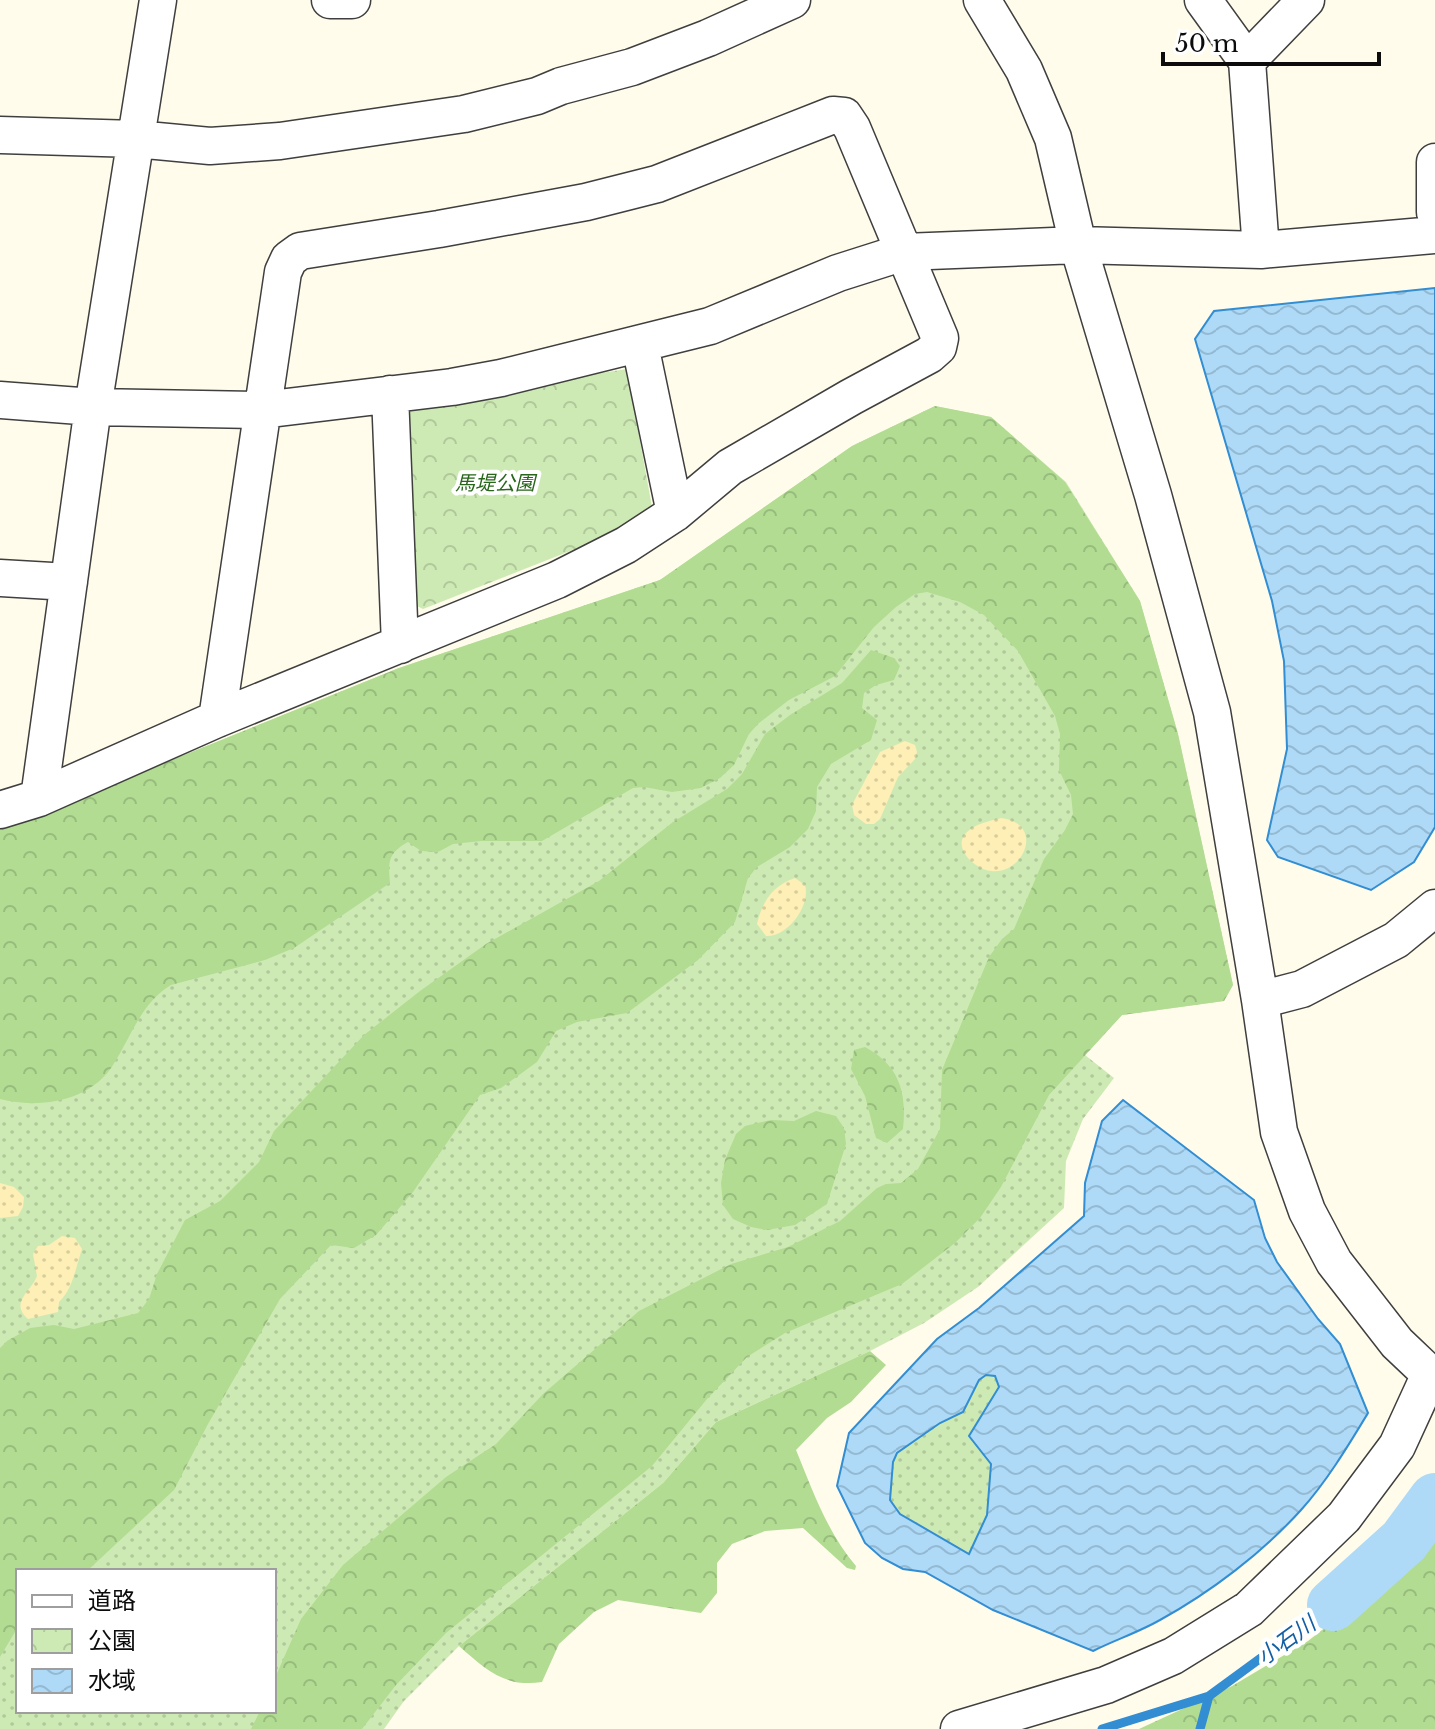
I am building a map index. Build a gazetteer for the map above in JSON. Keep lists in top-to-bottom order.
{
  "water": ["小石川"],
  "parks": ["馬堤公園"],
  "legend": ["道路", "公園", "水域"],
  "scale_bar": "50 m"
}
